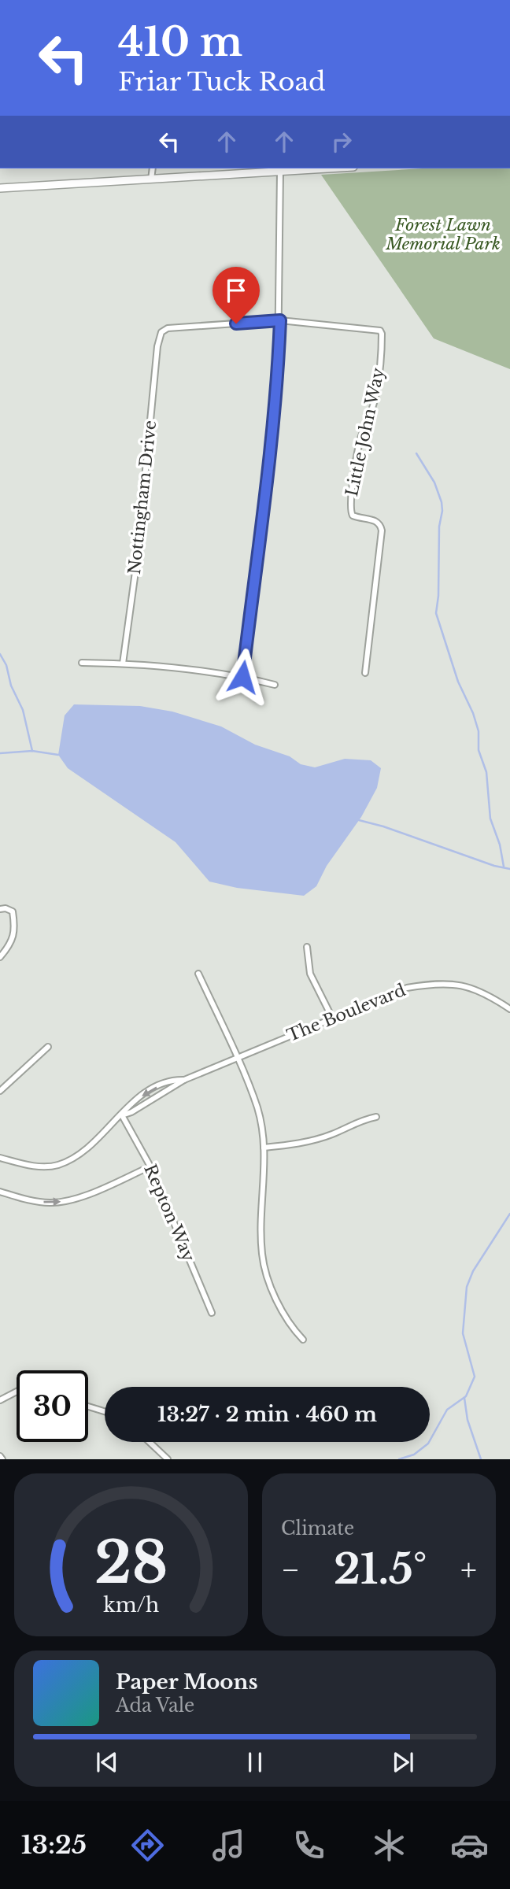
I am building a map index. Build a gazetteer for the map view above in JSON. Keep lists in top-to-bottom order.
{
  "streets": {
    "street": [
      "Little John Way",
      "Nottingham Drive",
      "The Boulevard",
      "Repton Way"
    ]
  },
  "crossings": [
    ["Little John Way", "Nottingham Drive"],
    ["The Boulevard", "Repton Way"]
  ],
  "parks": ["Forest Lawn Memorial Park"],
  "page": {
    "turn": ["410 m", "Friar Tuck Road"],
    "limit": "30",
    "trip": "13:27 · 2 min · 460 m",
    "tile": "Climate",
    "heat": ["−", "21.5°", "+"],
    "song": ["Paper Moons", "Ada Vale"],
    "tabs": "13:25",
    "gauge": ["28", "km/h"]
  }
}
